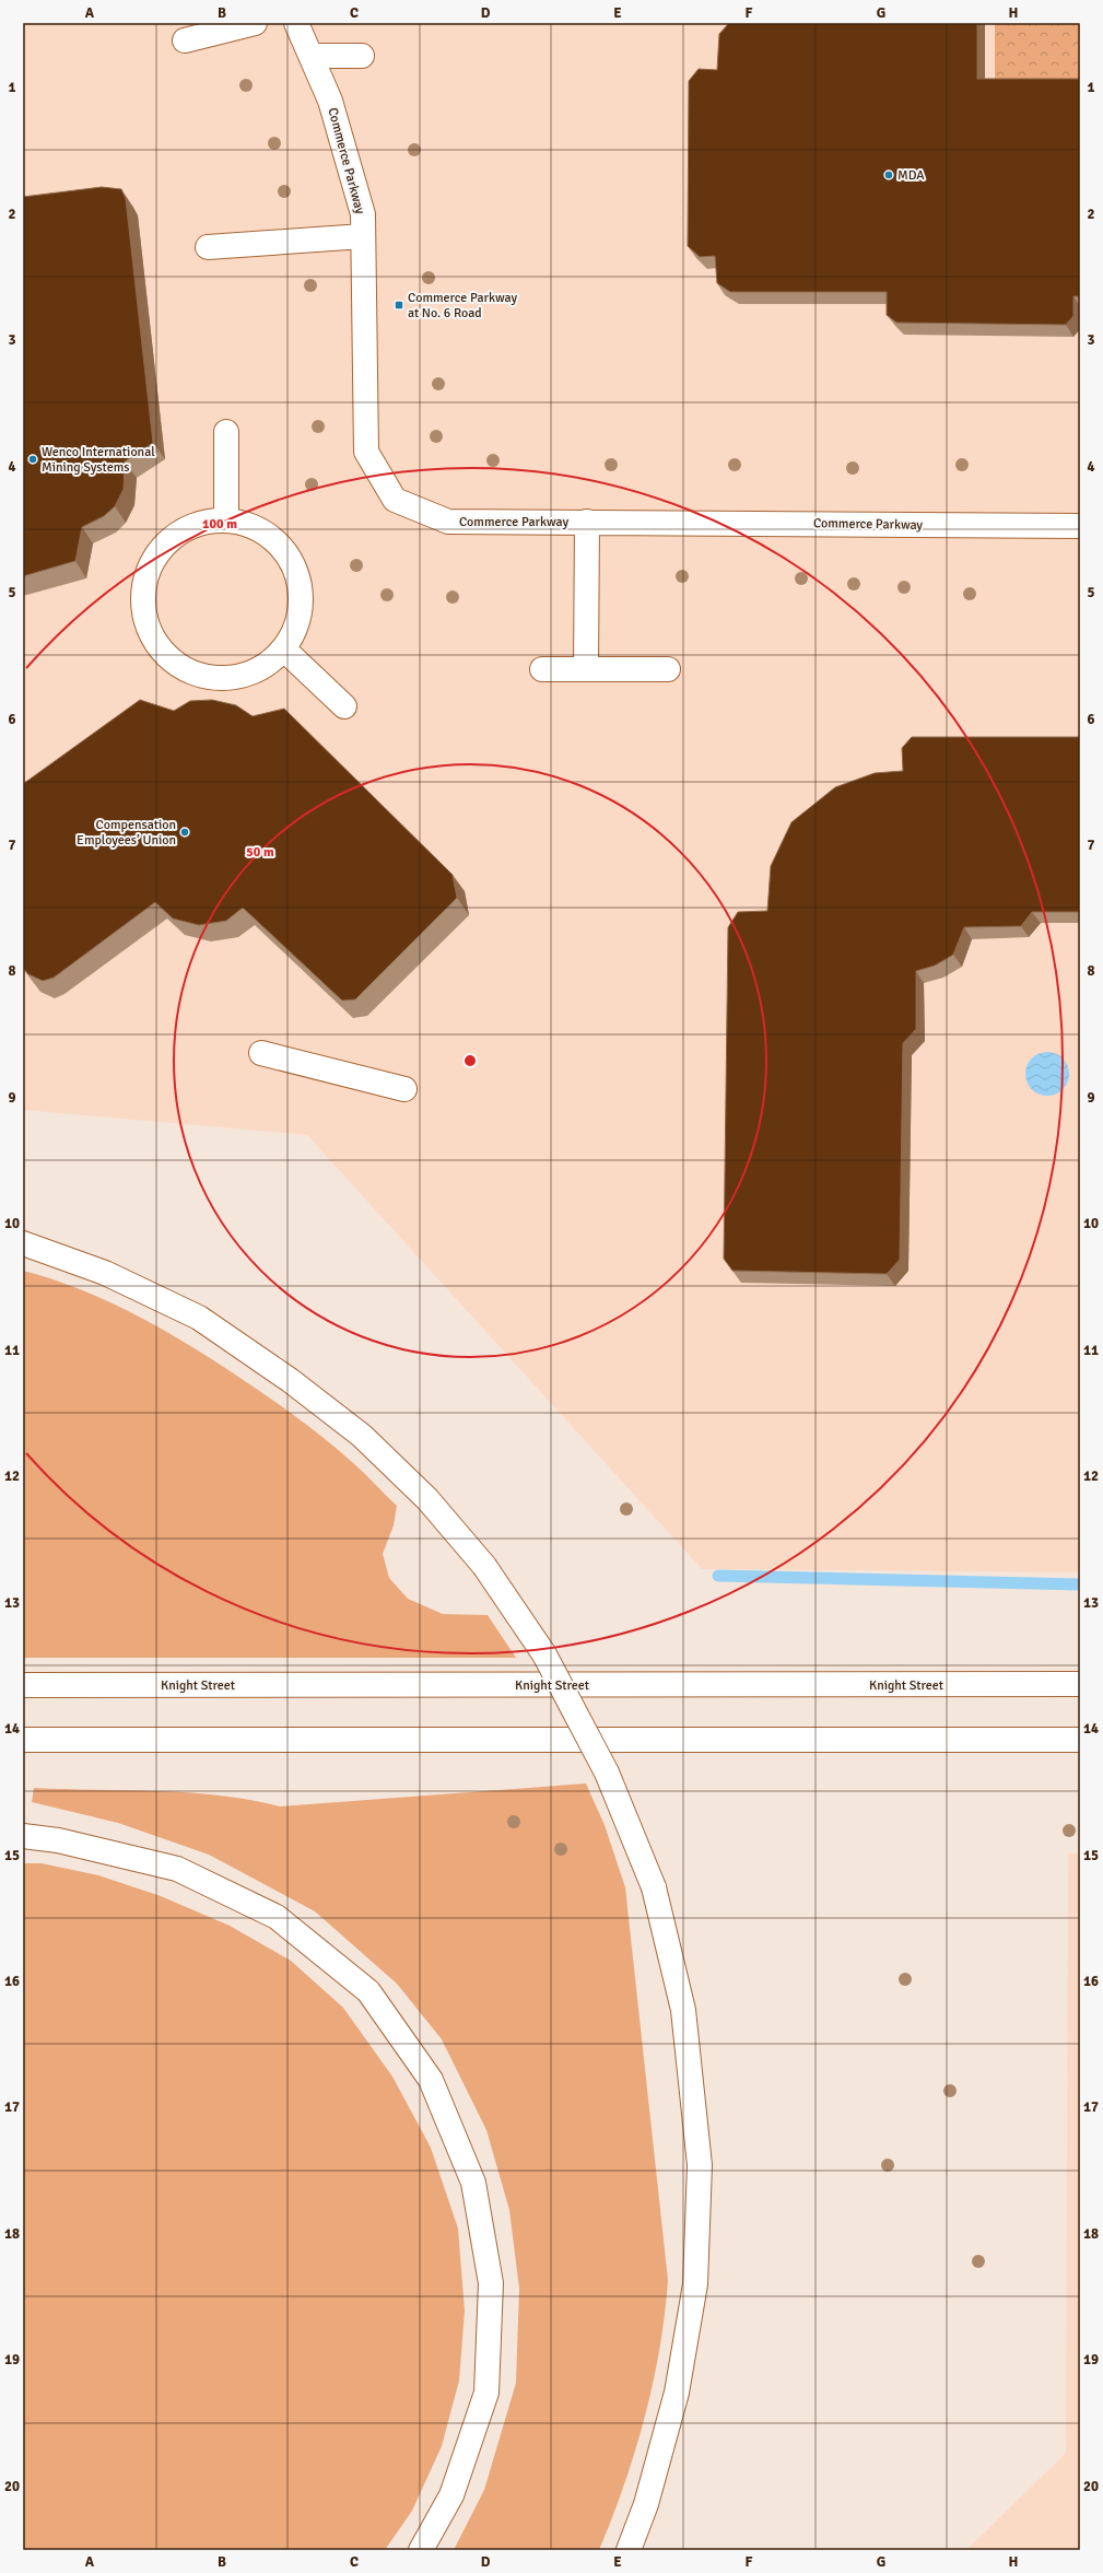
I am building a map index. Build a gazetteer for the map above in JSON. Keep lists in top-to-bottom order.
{
  "streets": {
    "main road": ["Commerce Parkway", "Knight Street"]
  },
  "places": {
    "other": ["MDA", "Wenco International Mining Systems", "Compensation Employees’ Union"],
    "transit": ["Commerce Parkway at No. 6 Road"]
  },
  "grid": {
    "columns": [
      "A",
      "B",
      "C",
      "D",
      "E",
      "F",
      "G",
      "H"
    ],
    "rows": [
      "1",
      "2",
      "3",
      "4",
      "5",
      "6",
      "7",
      "8",
      "9",
      "10",
      "11",
      "12",
      "13",
      "14",
      "15",
      "16",
      "17",
      "18",
      "19",
      "20"
    ]
  },
  "rings": ["100 m", "50 m"]
}
